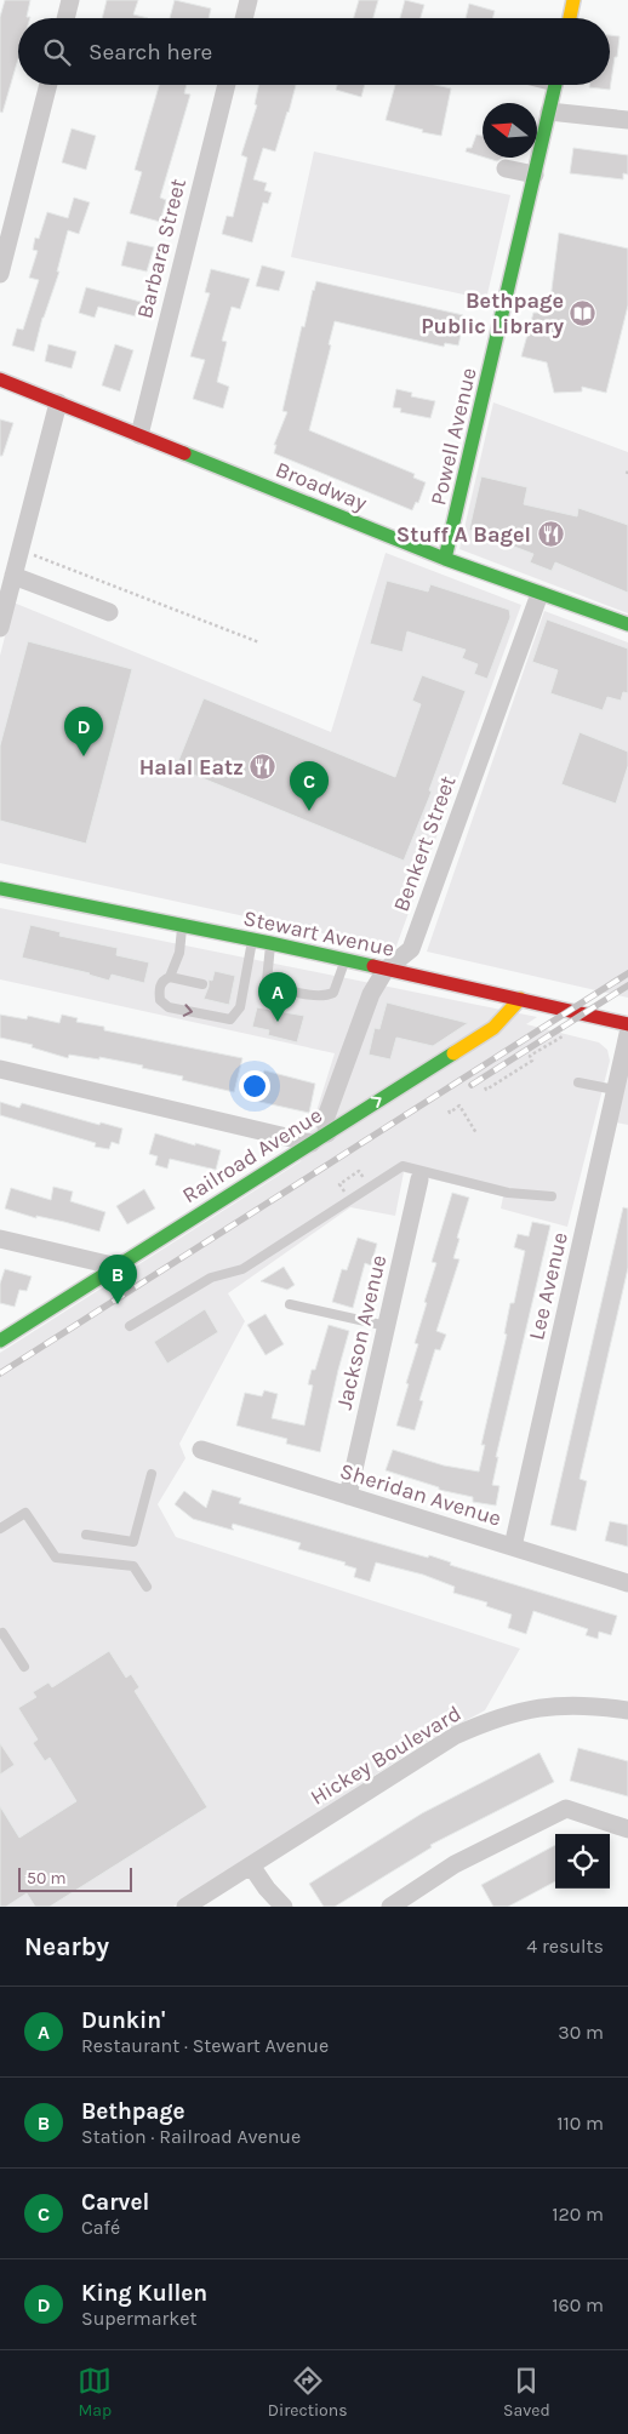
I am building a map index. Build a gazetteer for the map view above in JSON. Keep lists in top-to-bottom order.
{
  "streets": {
    "main road": [
      "Powell Avenue",
      "Broadway",
      "Stewart Avenue",
      "Railroad Avenue"
    ],
    "street": [
      "Barbara Street",
      "Benkert Street",
      "Lee Avenue",
      "Jackson Avenue",
      "Sheridan Avenue",
      "Hickey Boulevard"
    ]
  },
  "crossings": [
    ["Barbara Street", "Broadway"],
    ["Powell Avenue", "Broadway"],
    ["Broadway", "Benkert Street"],
    ["Benkert Street", "Stewart Avenue"],
    ["Benkert Street", "Railroad Avenue"],
    ["Stewart Avenue", "Railroad Avenue"],
    ["Lee Avenue", "Sheridan Avenue"],
    ["Jackson Avenue", "Sheridan Avenue"]
  ],
  "one_way": ["Railroad Avenue"],
  "places": {
    "library": ["Bethpage Public Library"],
    "restaurant": ["Stuff A Bagel", "Halal Eatz"]
  },
  "scale_bar": "50 m",
  "north": "left",
  "page": {
    "search": "Search here",
    "pins": [
      "D",
      "C",
      "A",
      "B"
    ],
    "scale": "50 m",
    "heading": ["Nearby", "4 results"],
    "list": [
      {
        "mark": "A",
        "name": "Dunkin'",
        "note": "Restaurant · Stewart Avenue",
        "value": "30 m"
      },
      {
        "mark": "B",
        "name": "Bethpage",
        "note": "Station · Railroad Avenue",
        "value": "110 m"
      },
      {
        "mark": "C",
        "name": "Carvel",
        "note": "Café",
        "value": "120 m"
      },
      {
        "mark": "D",
        "name": "King Kullen",
        "note": "Supermarket",
        "value": "160 m"
      }
    ],
    "nav": ["Map", "Directions", "Saved"]
  }
}
